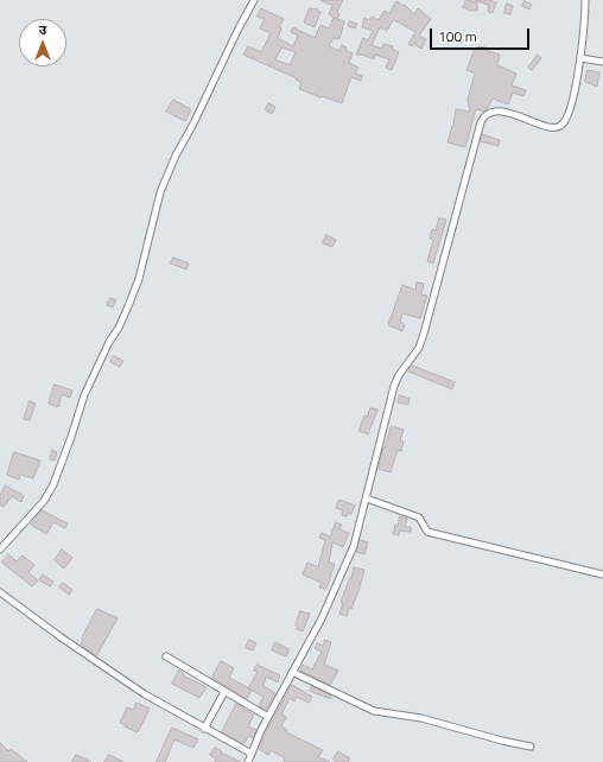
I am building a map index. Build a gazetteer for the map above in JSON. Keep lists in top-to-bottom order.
{
  "scale_bar": "100 m",
  "north": "top"
}
